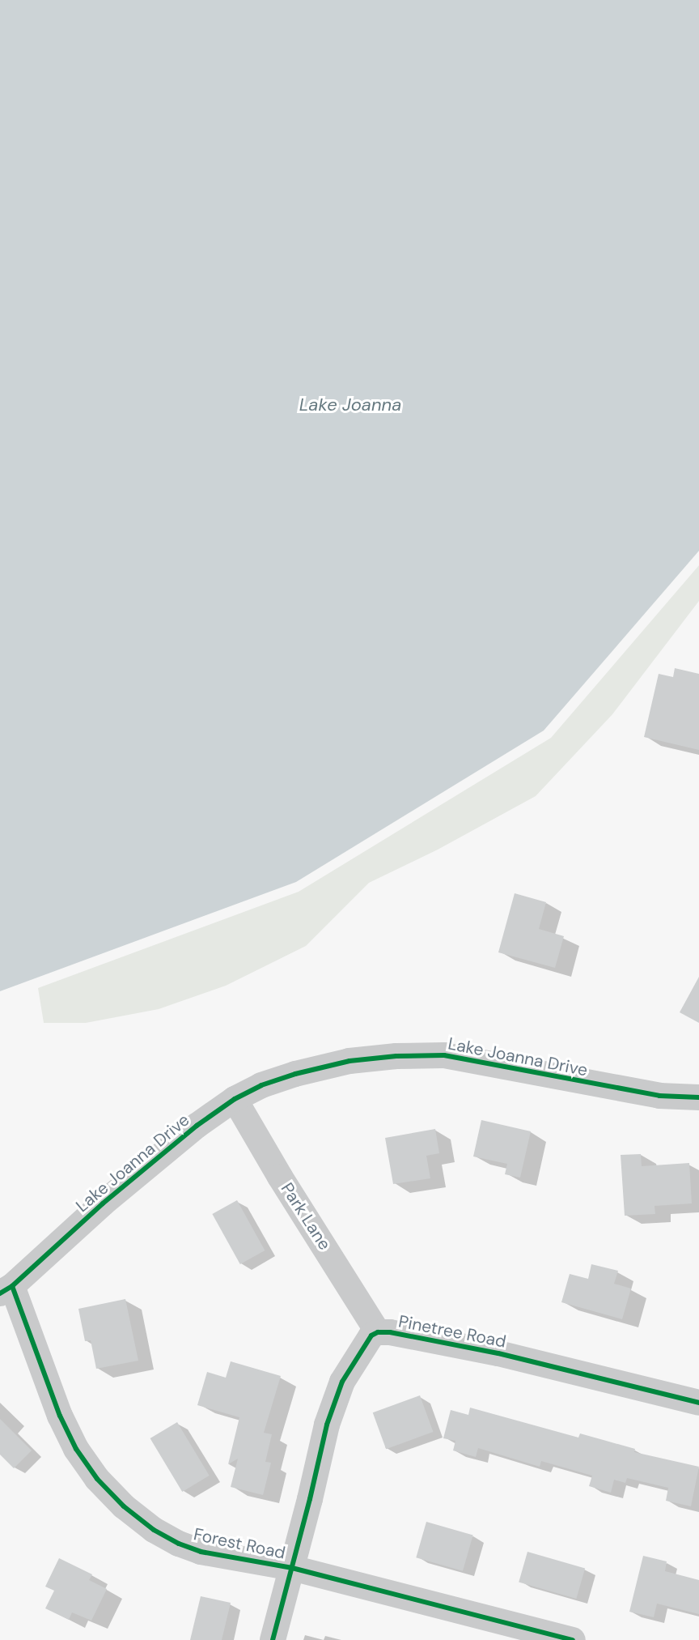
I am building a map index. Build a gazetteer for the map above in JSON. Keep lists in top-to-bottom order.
{
  "streets": {
    "street": [
      "Lake Joanna Drive",
      "Park Lane",
      "Pinetree Road",
      "Forest Road"
    ]
  },
  "crossings": [
    ["Lake Joanna Drive", "Park Lane"],
    ["Lake Joanna Drive", "Forest Road"],
    ["Park Lane", "Pinetree Road"],
    ["Pinetree Road", "Forest Road"]
  ],
  "water": ["Lake Joanna"]
}
